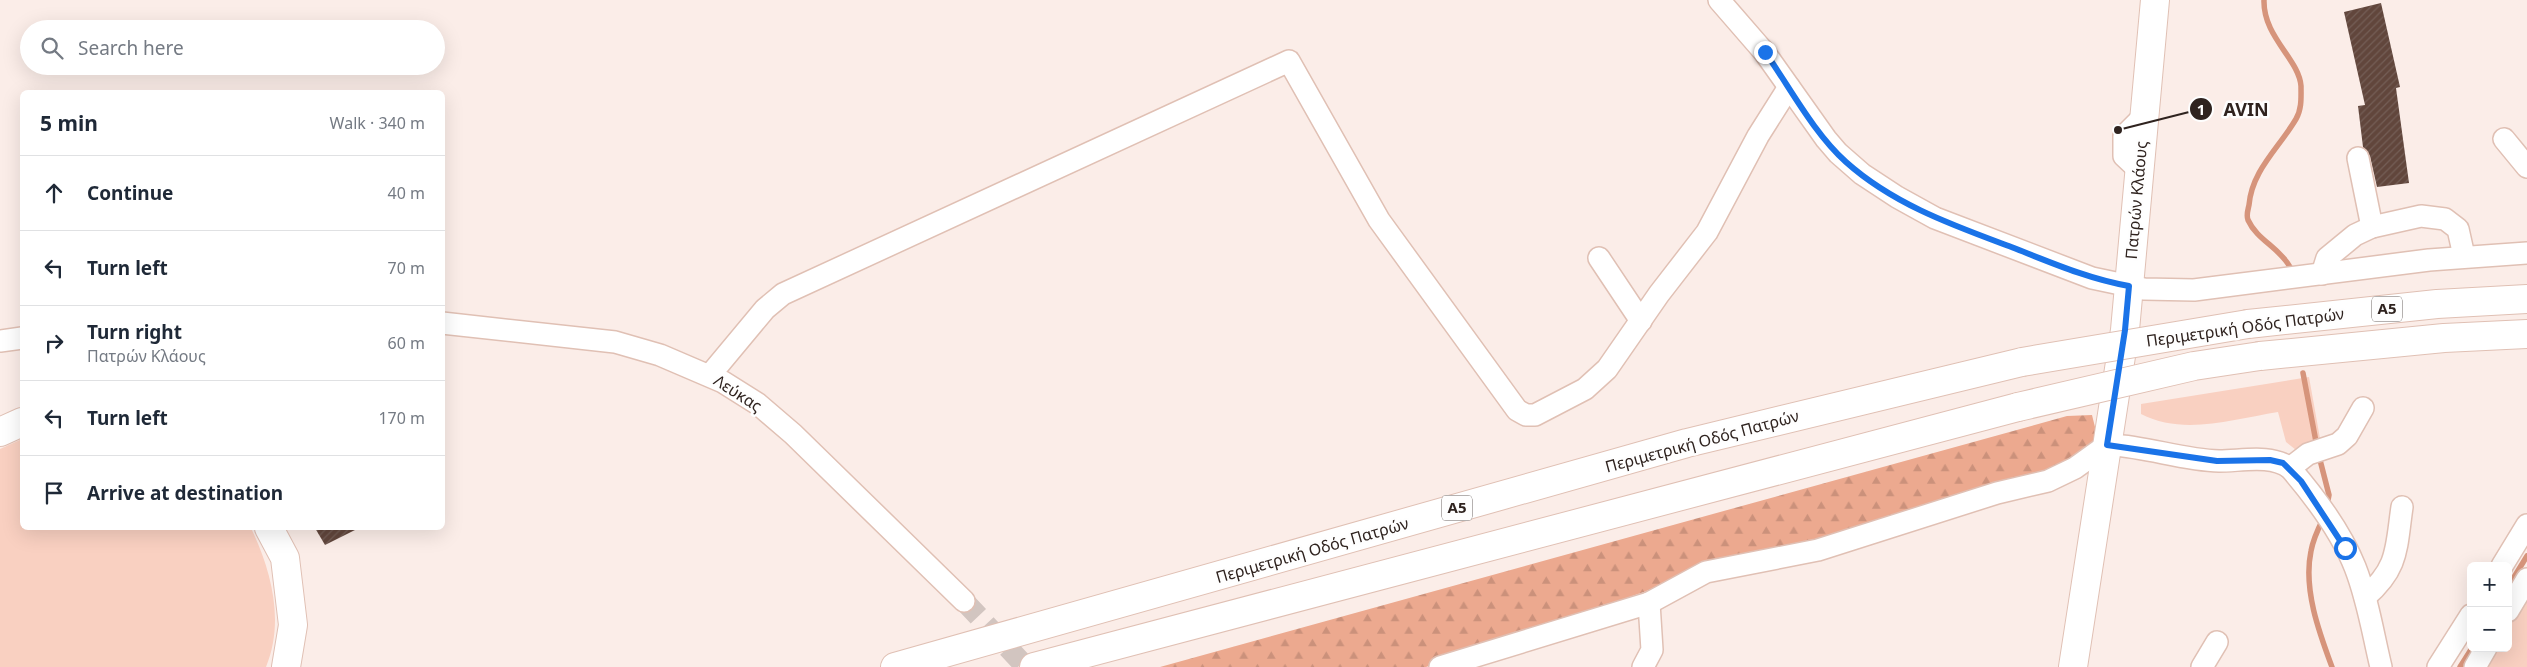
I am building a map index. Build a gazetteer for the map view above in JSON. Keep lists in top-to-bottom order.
{
  "streets": {
    "main road": ["Πατρών Κλάους", "Α5", "Περιμετρική Οδός Πατρών"],
    "street": ["Λεύκας"]
  },
  "places": ["AVIN"],
  "page": {
    "search": "Search here",
    "heading": ["5 min", "Walk · 340 m"],
    "list": [
      ["Continue", "40 m"],
      ["Turn left", "70 m"],
      ["Turn right", "Πατρών Κλάους", "60 m"],
      ["Turn left", "170 m"],
      "Arrive at destination"
    ],
    "map_buttons": ["+", "−"]
  }
}
